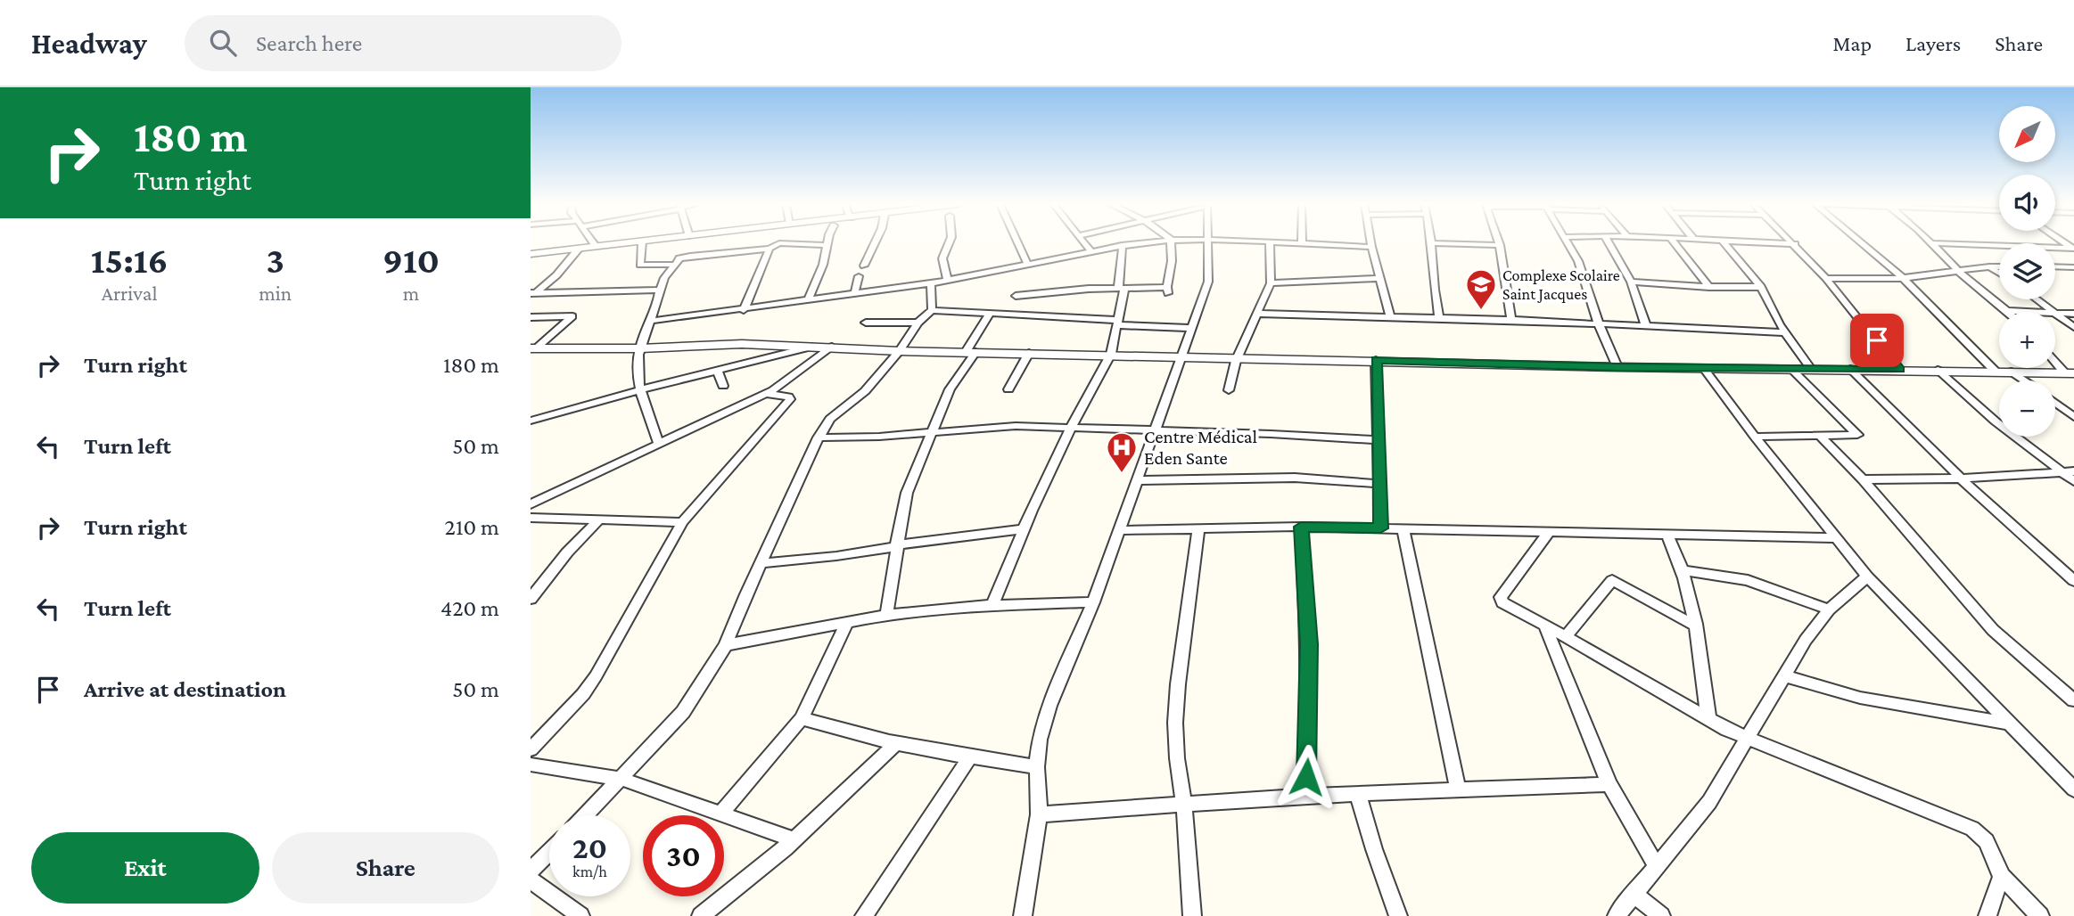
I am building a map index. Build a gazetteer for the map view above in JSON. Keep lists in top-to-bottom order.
{
  "places": {
    "school or university": ["Complexe Scolaire Saint Jacques"],
    "hospital": ["Centre Médical Eden Sante"]
  },
  "north": "bottom left",
  "page": {
    "header": "Headway",
    "search": "Search here",
    "nav": ["Map", "Layers", "Share"],
    "turn": ["180 m", "Turn right"],
    "map_buttons": ["+", "−"],
    "eta": [
      "15:16",
      "Arrival",
      "3",
      "min",
      "910",
      "m"
    ],
    "list": [
      {
        "name": "Turn right",
        "value": "180 m"
      },
      {
        "name": "Turn left",
        "value": "50 m"
      },
      {
        "name": "Turn right",
        "value": "210 m"
      },
      {
        "name": "Turn left",
        "value": "420 m"
      },
      {
        "name": "Arrive at destination",
        "value": "50 m"
      }
    ],
    "speed": "20 km/h",
    "limit": "30",
    "buttons": ["Exit", "Share"]
  }
}
